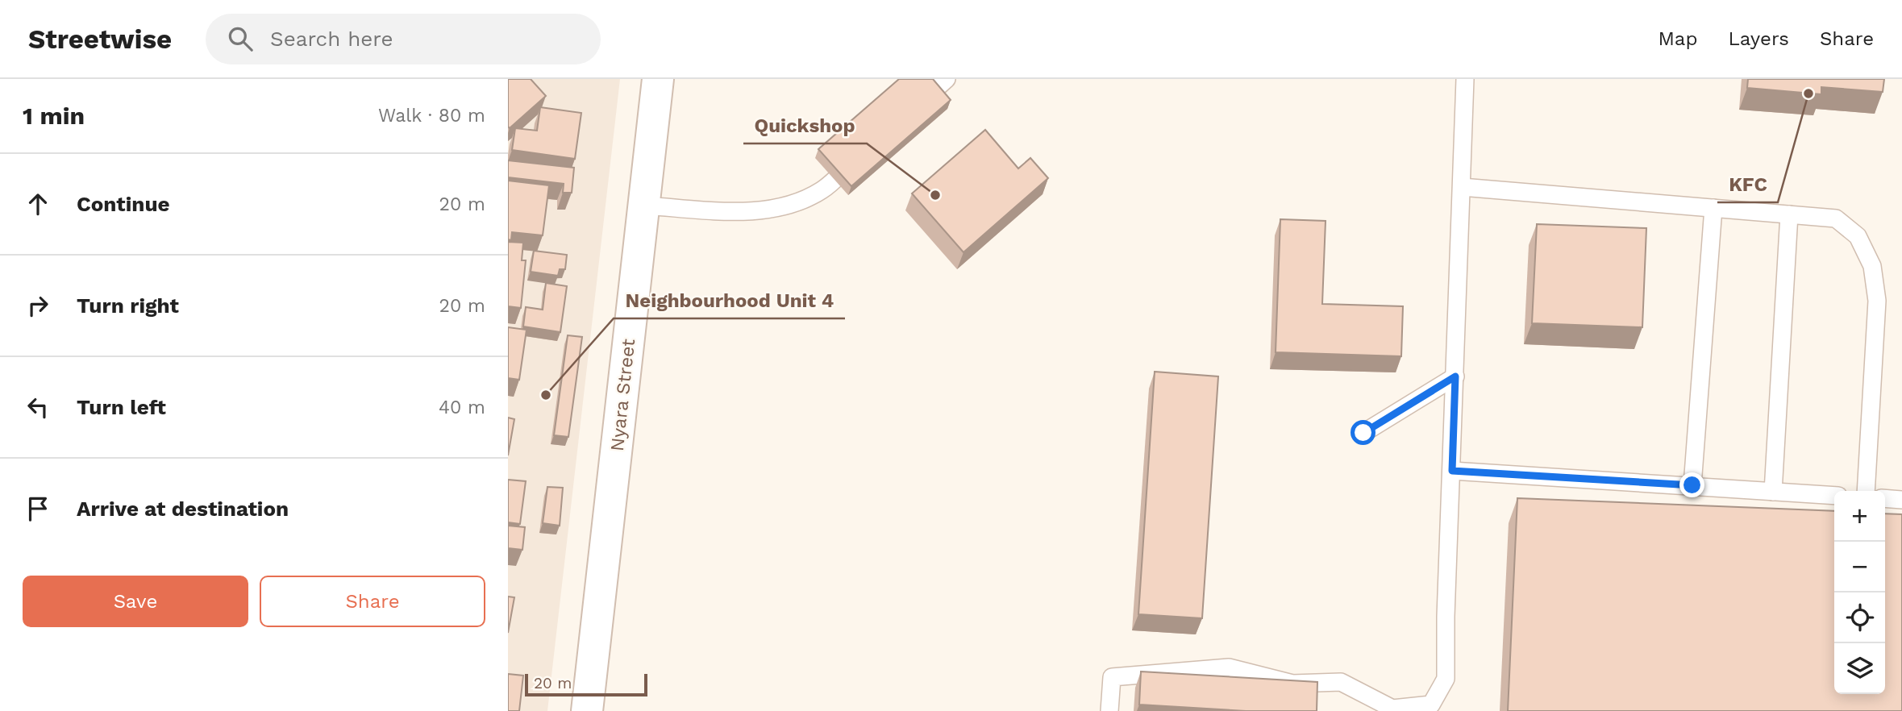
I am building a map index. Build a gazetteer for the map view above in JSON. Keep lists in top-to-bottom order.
{
  "streets": {
    "street": ["Nyara Street"]
  },
  "places": ["KFC", "Quickshop", "Neighbourhood Unit 4"],
  "scale_bar": "20 m",
  "page": {
    "header": "Streetwise",
    "search": "Search here",
    "nav": ["Map", "Layers", "Share"],
    "heading": ["1 min", "Walk · 80 m"],
    "list": [
      ["Continue", "20 m"],
      ["Turn right", "20 m"],
      ["Turn left", "40 m"],
      "Arrive at destination"
    ],
    "map_buttons": ["+", "−"],
    "buttons": ["Save", "Share"],
    "scale": "20 m"
  }
}
